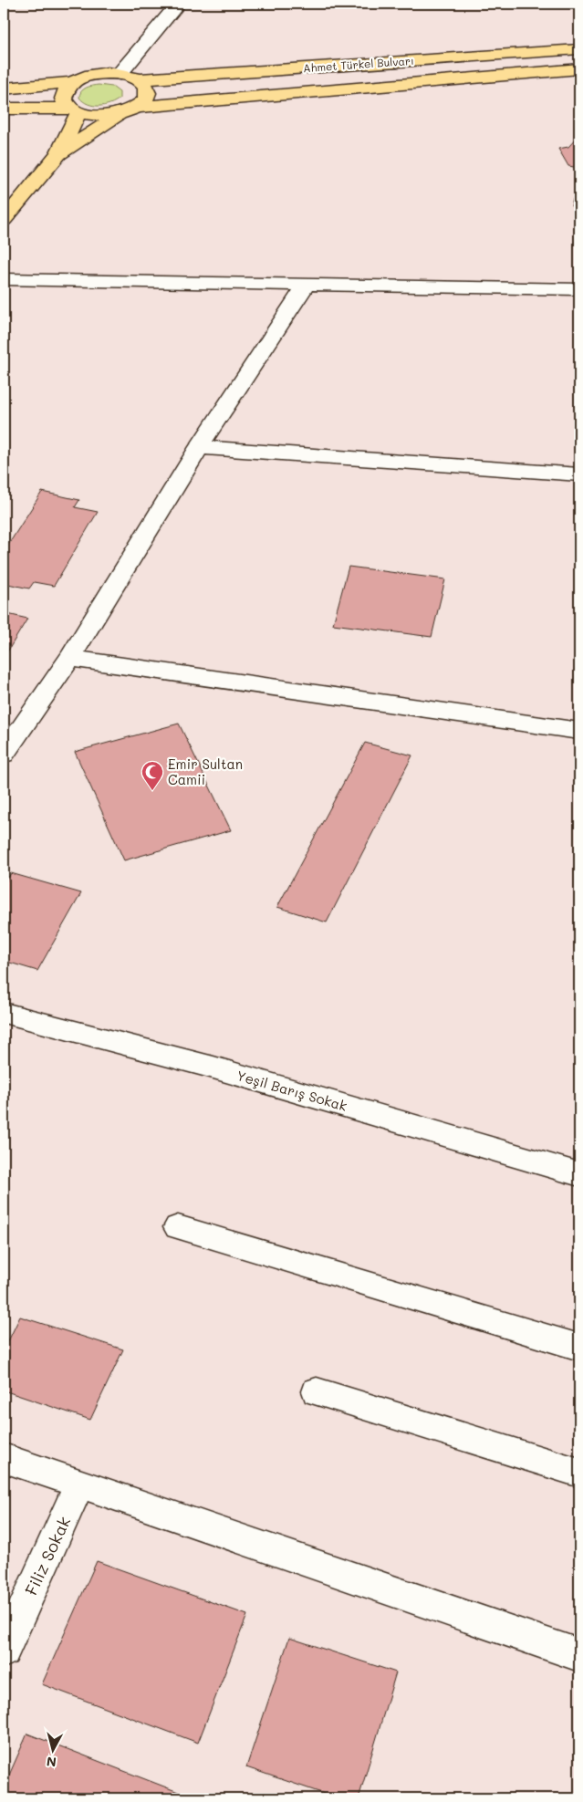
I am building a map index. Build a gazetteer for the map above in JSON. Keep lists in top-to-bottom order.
{
  "streets": {
    "main road": ["Ahmet Türkel Bulvarı"],
    "street": ["Yeşil Barış Sokak", "Filiz Sokak"]
  },
  "places": {
    "mosque": ["Emir Sultan Camii"]
  },
  "north": "bottom"
}
